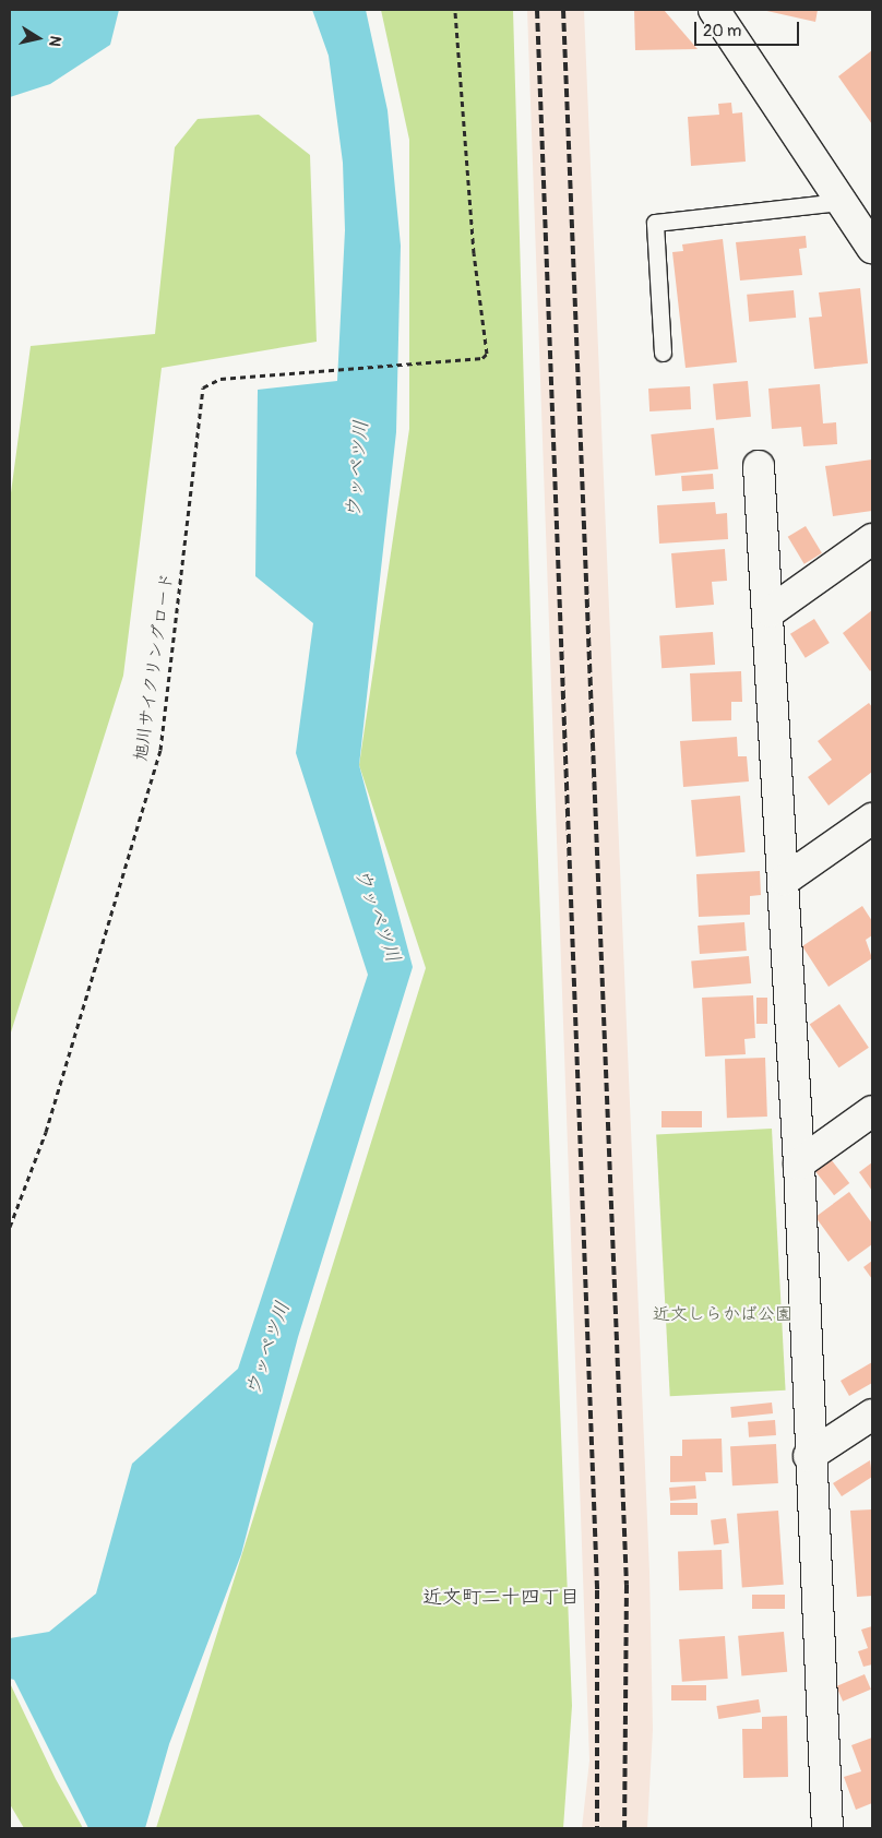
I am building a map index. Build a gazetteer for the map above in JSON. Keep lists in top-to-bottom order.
{
  "streets": {
    "path": ["旭川サイクリングロード"]
  },
  "districts": ["近文町二十四丁目"],
  "water": ["ウッペツ川"],
  "parks": ["近文しらかば公園"],
  "scale_bar": "20 m",
  "north": "right"
}
